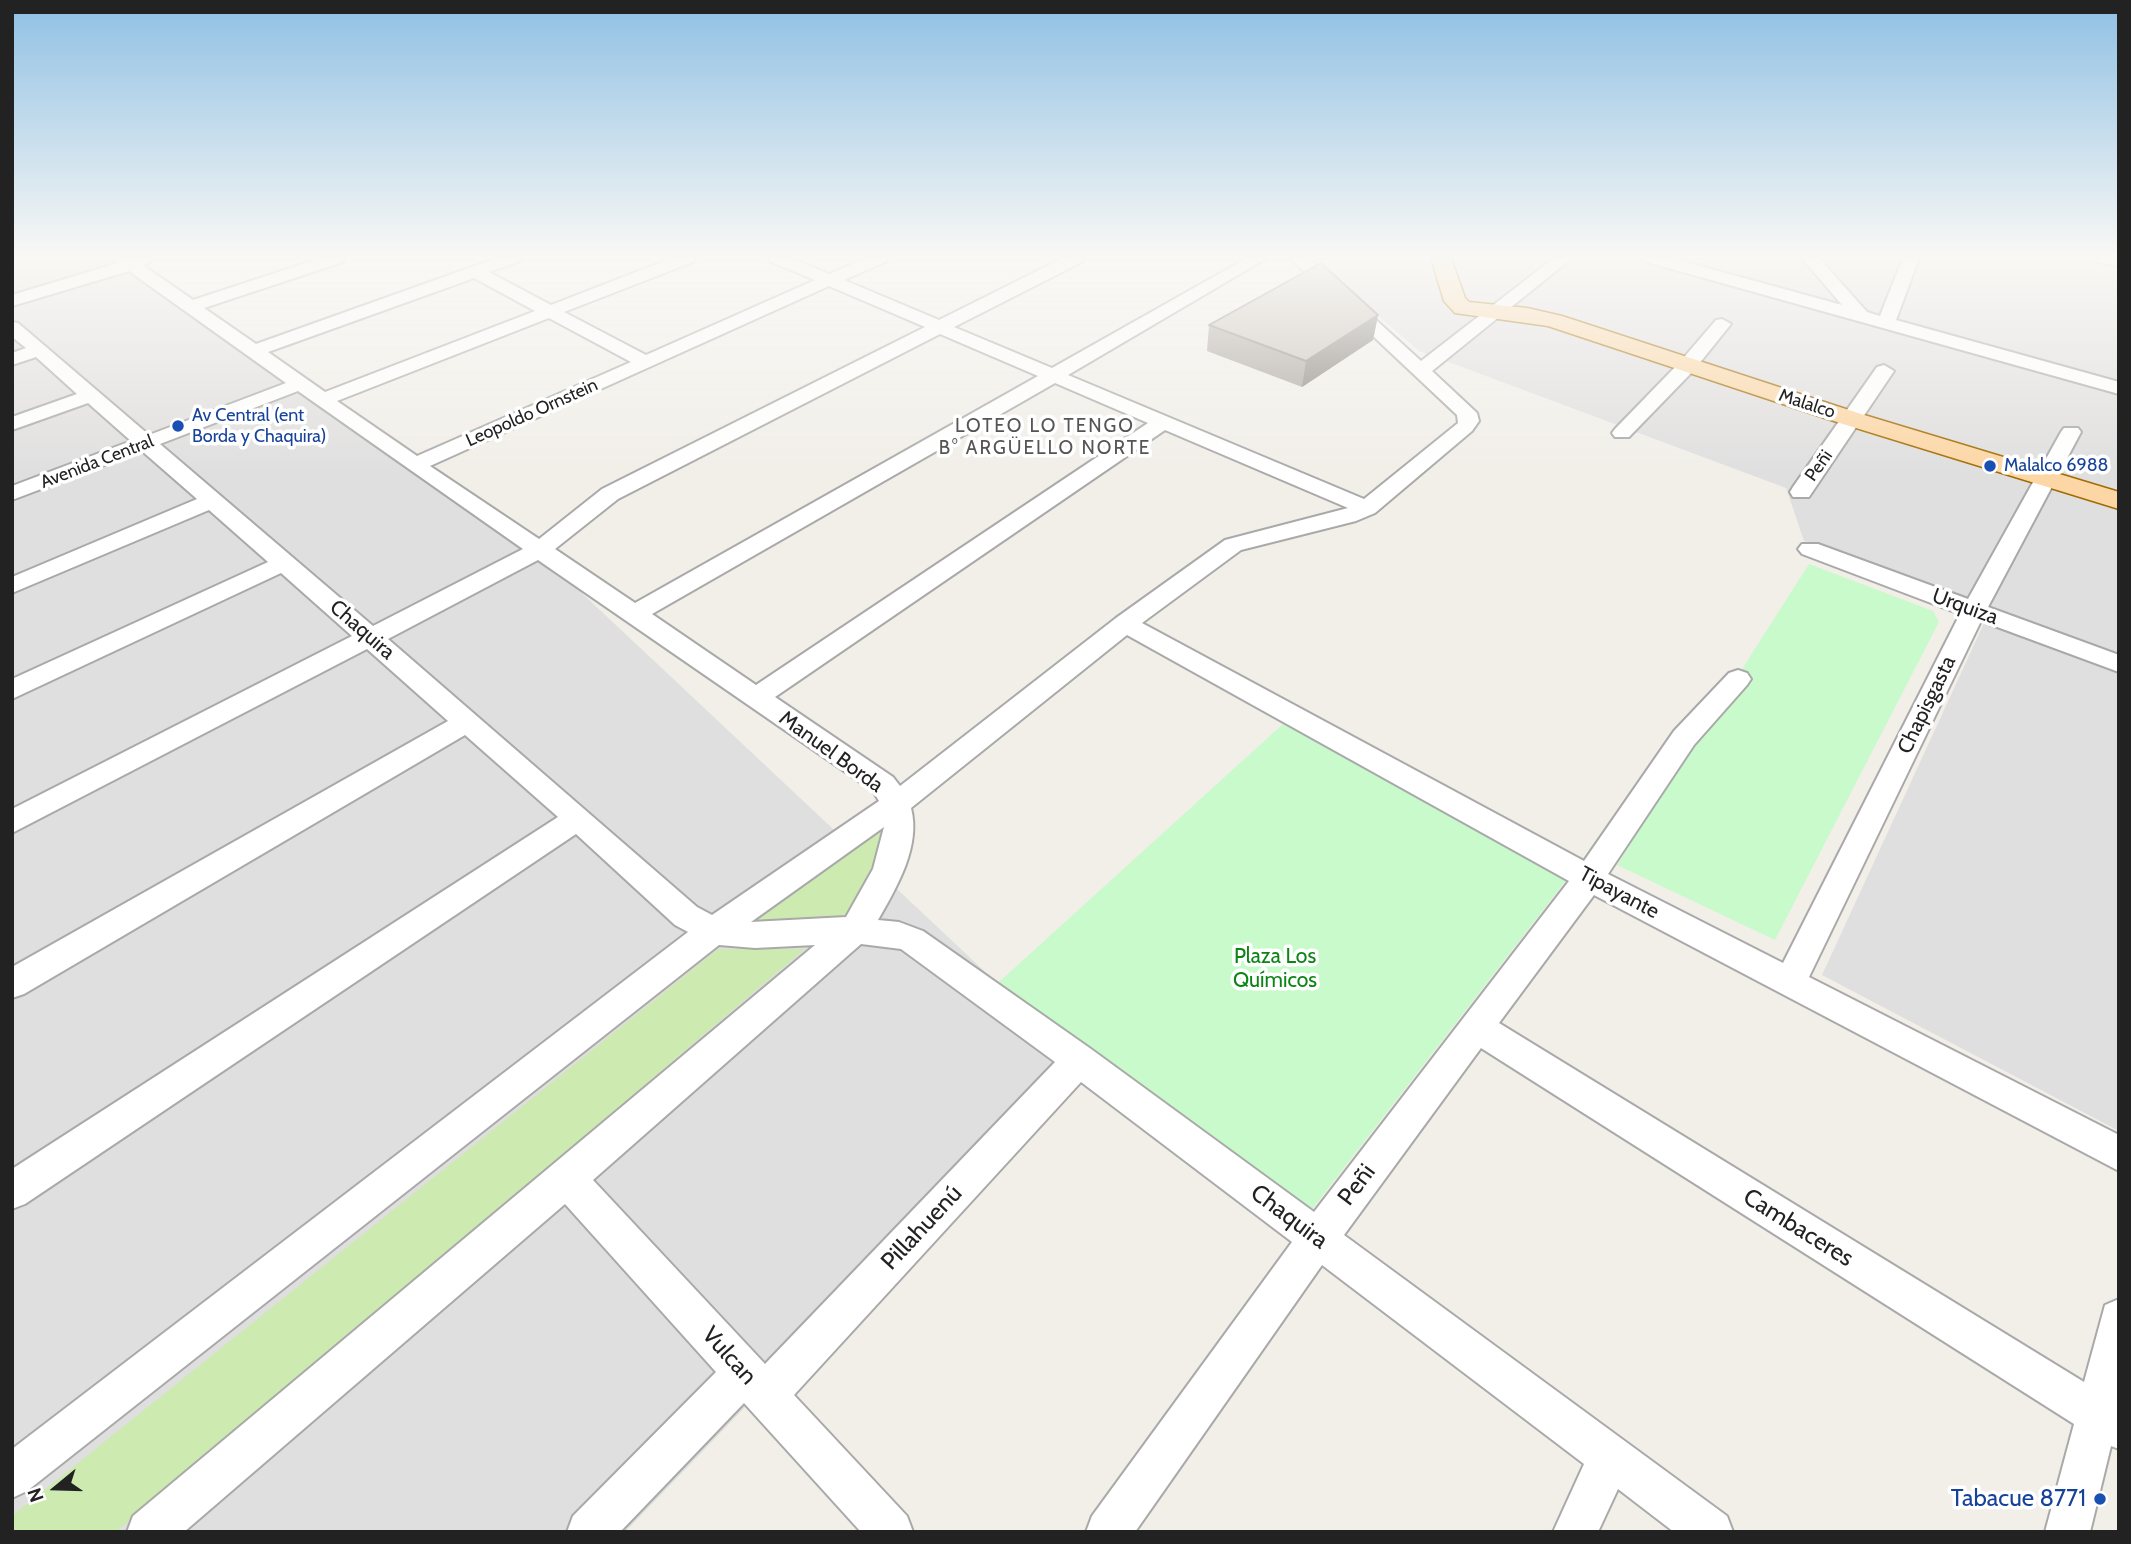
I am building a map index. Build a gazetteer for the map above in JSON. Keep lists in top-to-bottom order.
{
  "streets": {
    "main road": ["Malalco"],
    "street": [
      "Leopoldo Ornstein",
      "Avenida Central",
      "Peñi",
      "Urquiza",
      "Chaquira",
      "Chapisgasta",
      "Manuel Borda",
      "Tipayante",
      "Pillahuenú",
      "Cambaceres",
      "Vulcan"
    ]
  },
  "crossings": [
    ["Malalco", "Peñi"],
    ["Malalco", "Chapisgasta"],
    ["Avenida Central", "Chaquira"],
    ["Peñi", "Chaquira"],
    ["Peñi", "Tipayante"],
    ["Peñi", "Cambaceres"],
    ["Urquiza", "Chapisgasta"],
    ["Chaquira", "Manuel Borda"],
    ["Chaquira", "Pillahuenú"],
    ["Chapisgasta", "Tipayante"],
    ["Manuel Borda", "Vulcan"],
    ["Pillahuenú", "Vulcan"]
  ],
  "districts": ["LOTEO LO TENGO B° ARGÜELLO NORTE"],
  "parks": ["Plaza Los Químicos"],
  "places": ["Av Central (ent Borda y Chaquira)", "Malalco 6988", "Tabacue 8771"],
  "north": "left"
}
